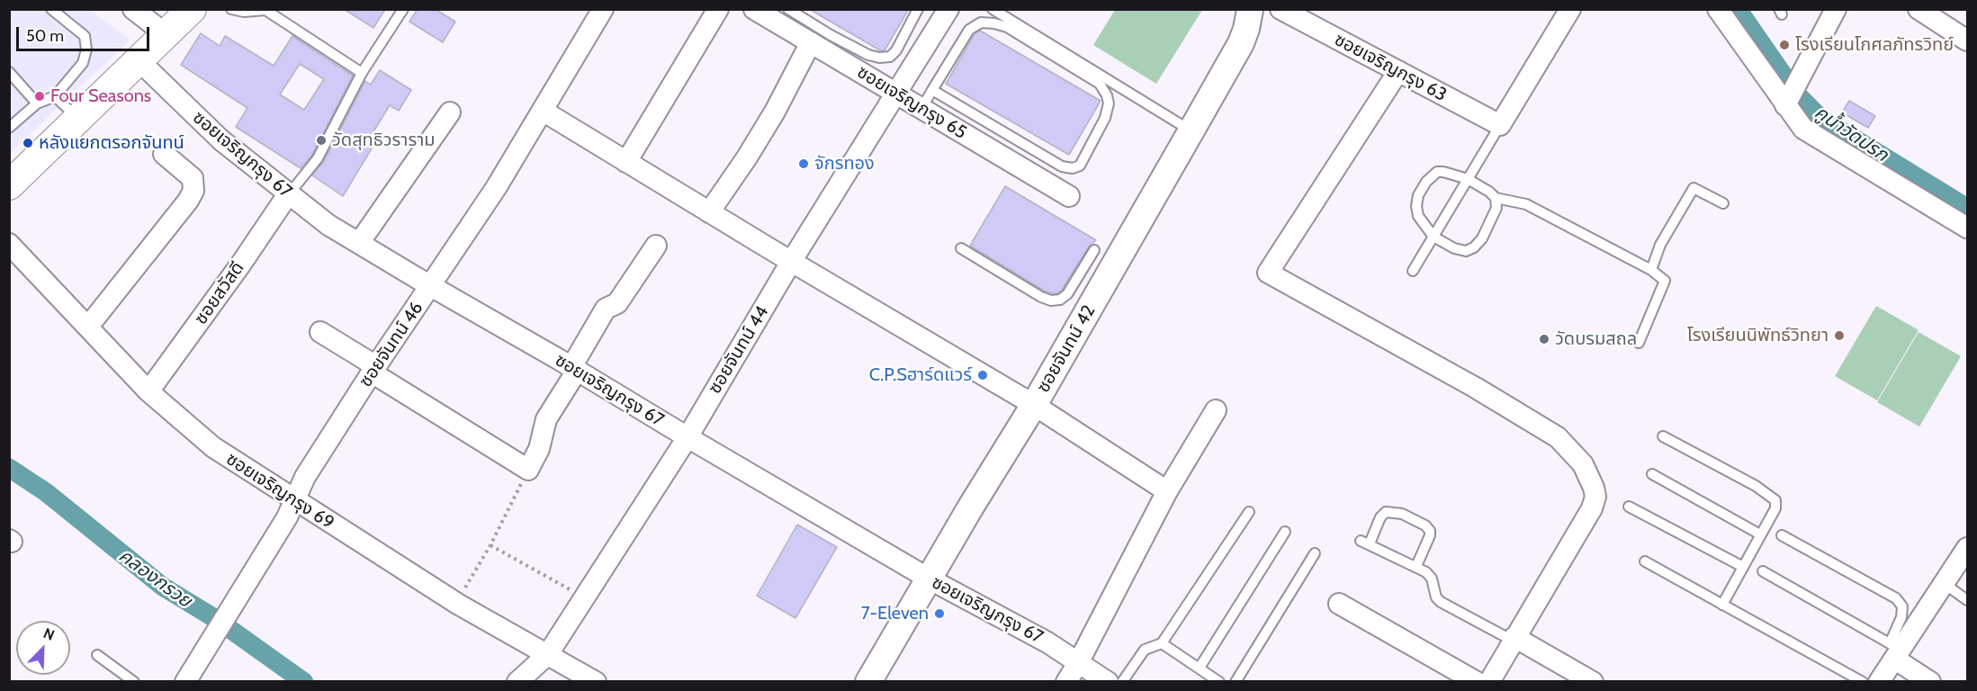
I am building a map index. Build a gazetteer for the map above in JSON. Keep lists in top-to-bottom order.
{
  "streets": {
    "street": [
      "ซอยเจริญกรุง 63",
      "ซอยเจริญกรุง 65",
      "ซอยเจริญกรุง 67",
      "ซอยสวัสดี",
      "ซอยจันทน์ 46",
      "ซอยจันทน์ 42",
      "ซอยจันทน์ 44",
      "ซอยเจริญกรุง 69"
    ]
  },
  "crossings": [
    ["ซอยเจริญกรุง 65", "ซอยจันทน์ 44"],
    ["ซอยเจริญกรุง 67", "ซอยสวัสดี"],
    ["ซอยเจริญกรุง 67", "ซอยจันทน์ 46"],
    ["ซอยเจริญกรุง 67", "ซอยจันทน์ 42"],
    ["ซอยเจริญกรุง 67", "ซอยจันทน์ 44"],
    ["ซอยสวัสดี", "ซอยเจริญกรุง 69"],
    ["ซอยจันทน์ 46", "ซอยเจริญกรุง 69"],
    ["ซอยจันทน์ 44", "ซอยเจริญกรุง 69"]
  ],
  "water": ["คูน้ำวัดปรก", "คลองกรวย"],
  "places": [
    "โรงเรียนโกศลภัทรวิทย์",
    "Four Seasons",
    "วัดสุทธิวราราม",
    "หลังแยกตรอกจันทน์",
    "จักรทอง",
    "โรงเรียนนิพัทธ์วิทยา",
    "วัดบรมสถล",
    "C.P.Sฮาร์ดแวร์",
    "7-Eleven"
  ],
  "scale_bar": "50 m",
  "north": "top right"
}
